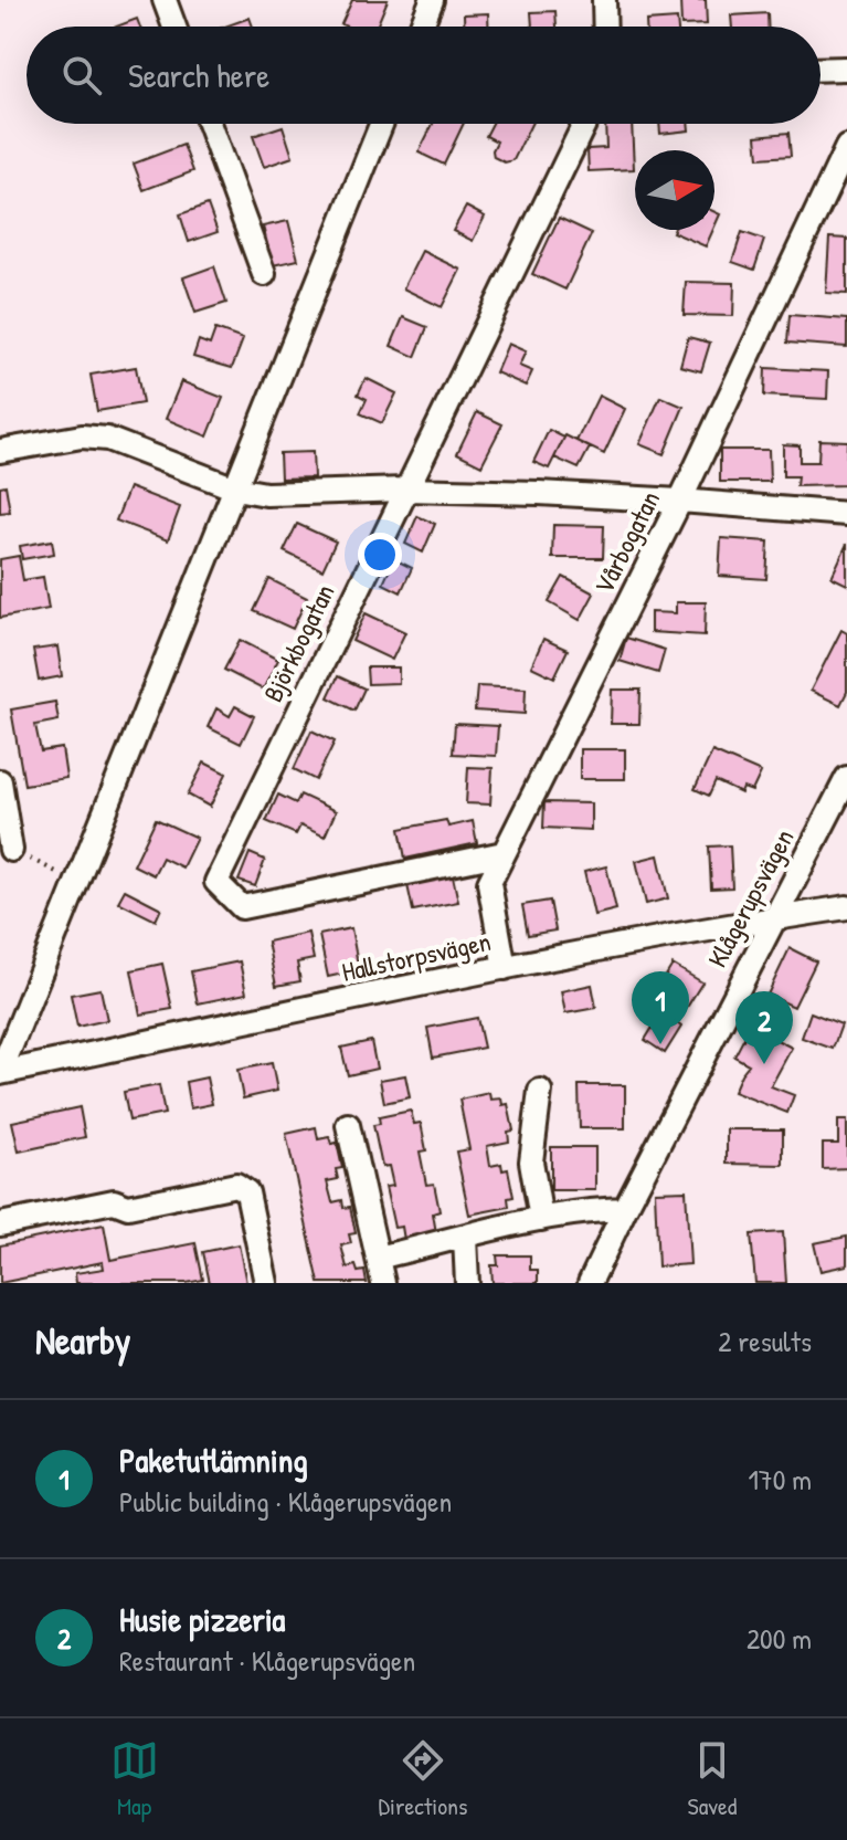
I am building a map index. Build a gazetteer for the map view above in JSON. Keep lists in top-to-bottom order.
{
  "streets": {
    "street": [
      "Vårbogatan",
      "Björkbogatan",
      "Klågerupsvägen",
      "Hallstorpsvägen"
    ]
  },
  "crossings": [
    ["Vårbogatan", "Björkbogatan"],
    ["Vårbogatan", "Hallstorpsvägen"],
    ["Klågerupsvägen", "Hallstorpsvägen"]
  ],
  "north": "right",
  "page": {
    "search": "Search here",
    "pins": ["1", "2"],
    "heading": ["Nearby", "2 results"],
    "list": [
      {
        "mark": "1",
        "name": "Paketutlämning",
        "note": "Public building · Klågerupsvägen",
        "value": "170 m"
      },
      {
        "mark": "2",
        "name": "Husie pizzeria",
        "note": "Restaurant · Klågerupsvägen",
        "value": "200 m"
      }
    ],
    "nav": ["Map", "Directions", "Saved"]
  }
}
